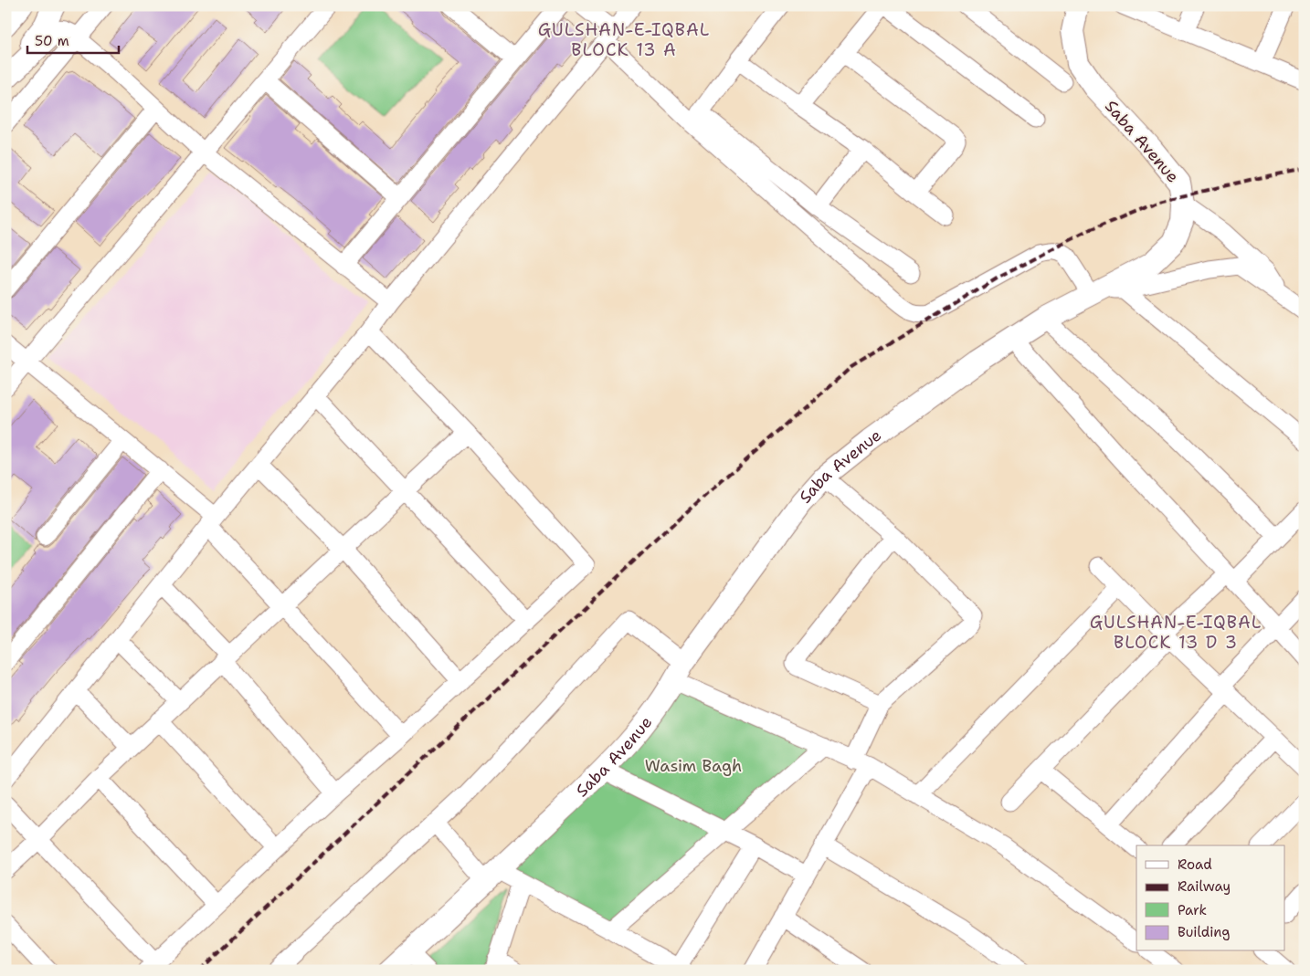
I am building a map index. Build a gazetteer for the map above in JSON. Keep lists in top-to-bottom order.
{
  "streets": {
    "main road": ["Saba Avenue"]
  },
  "districts": ["GULSHAN-E-IQBAL BLOCK 13 A", "GULSHAN-E-IQBAL BLOCK 13 D 3"],
  "parks": ["Wasim Bagh"],
  "legend": [
    "Road",
    "Railway",
    "Park",
    "Building"
  ],
  "scale_bar": "50 m"
}
